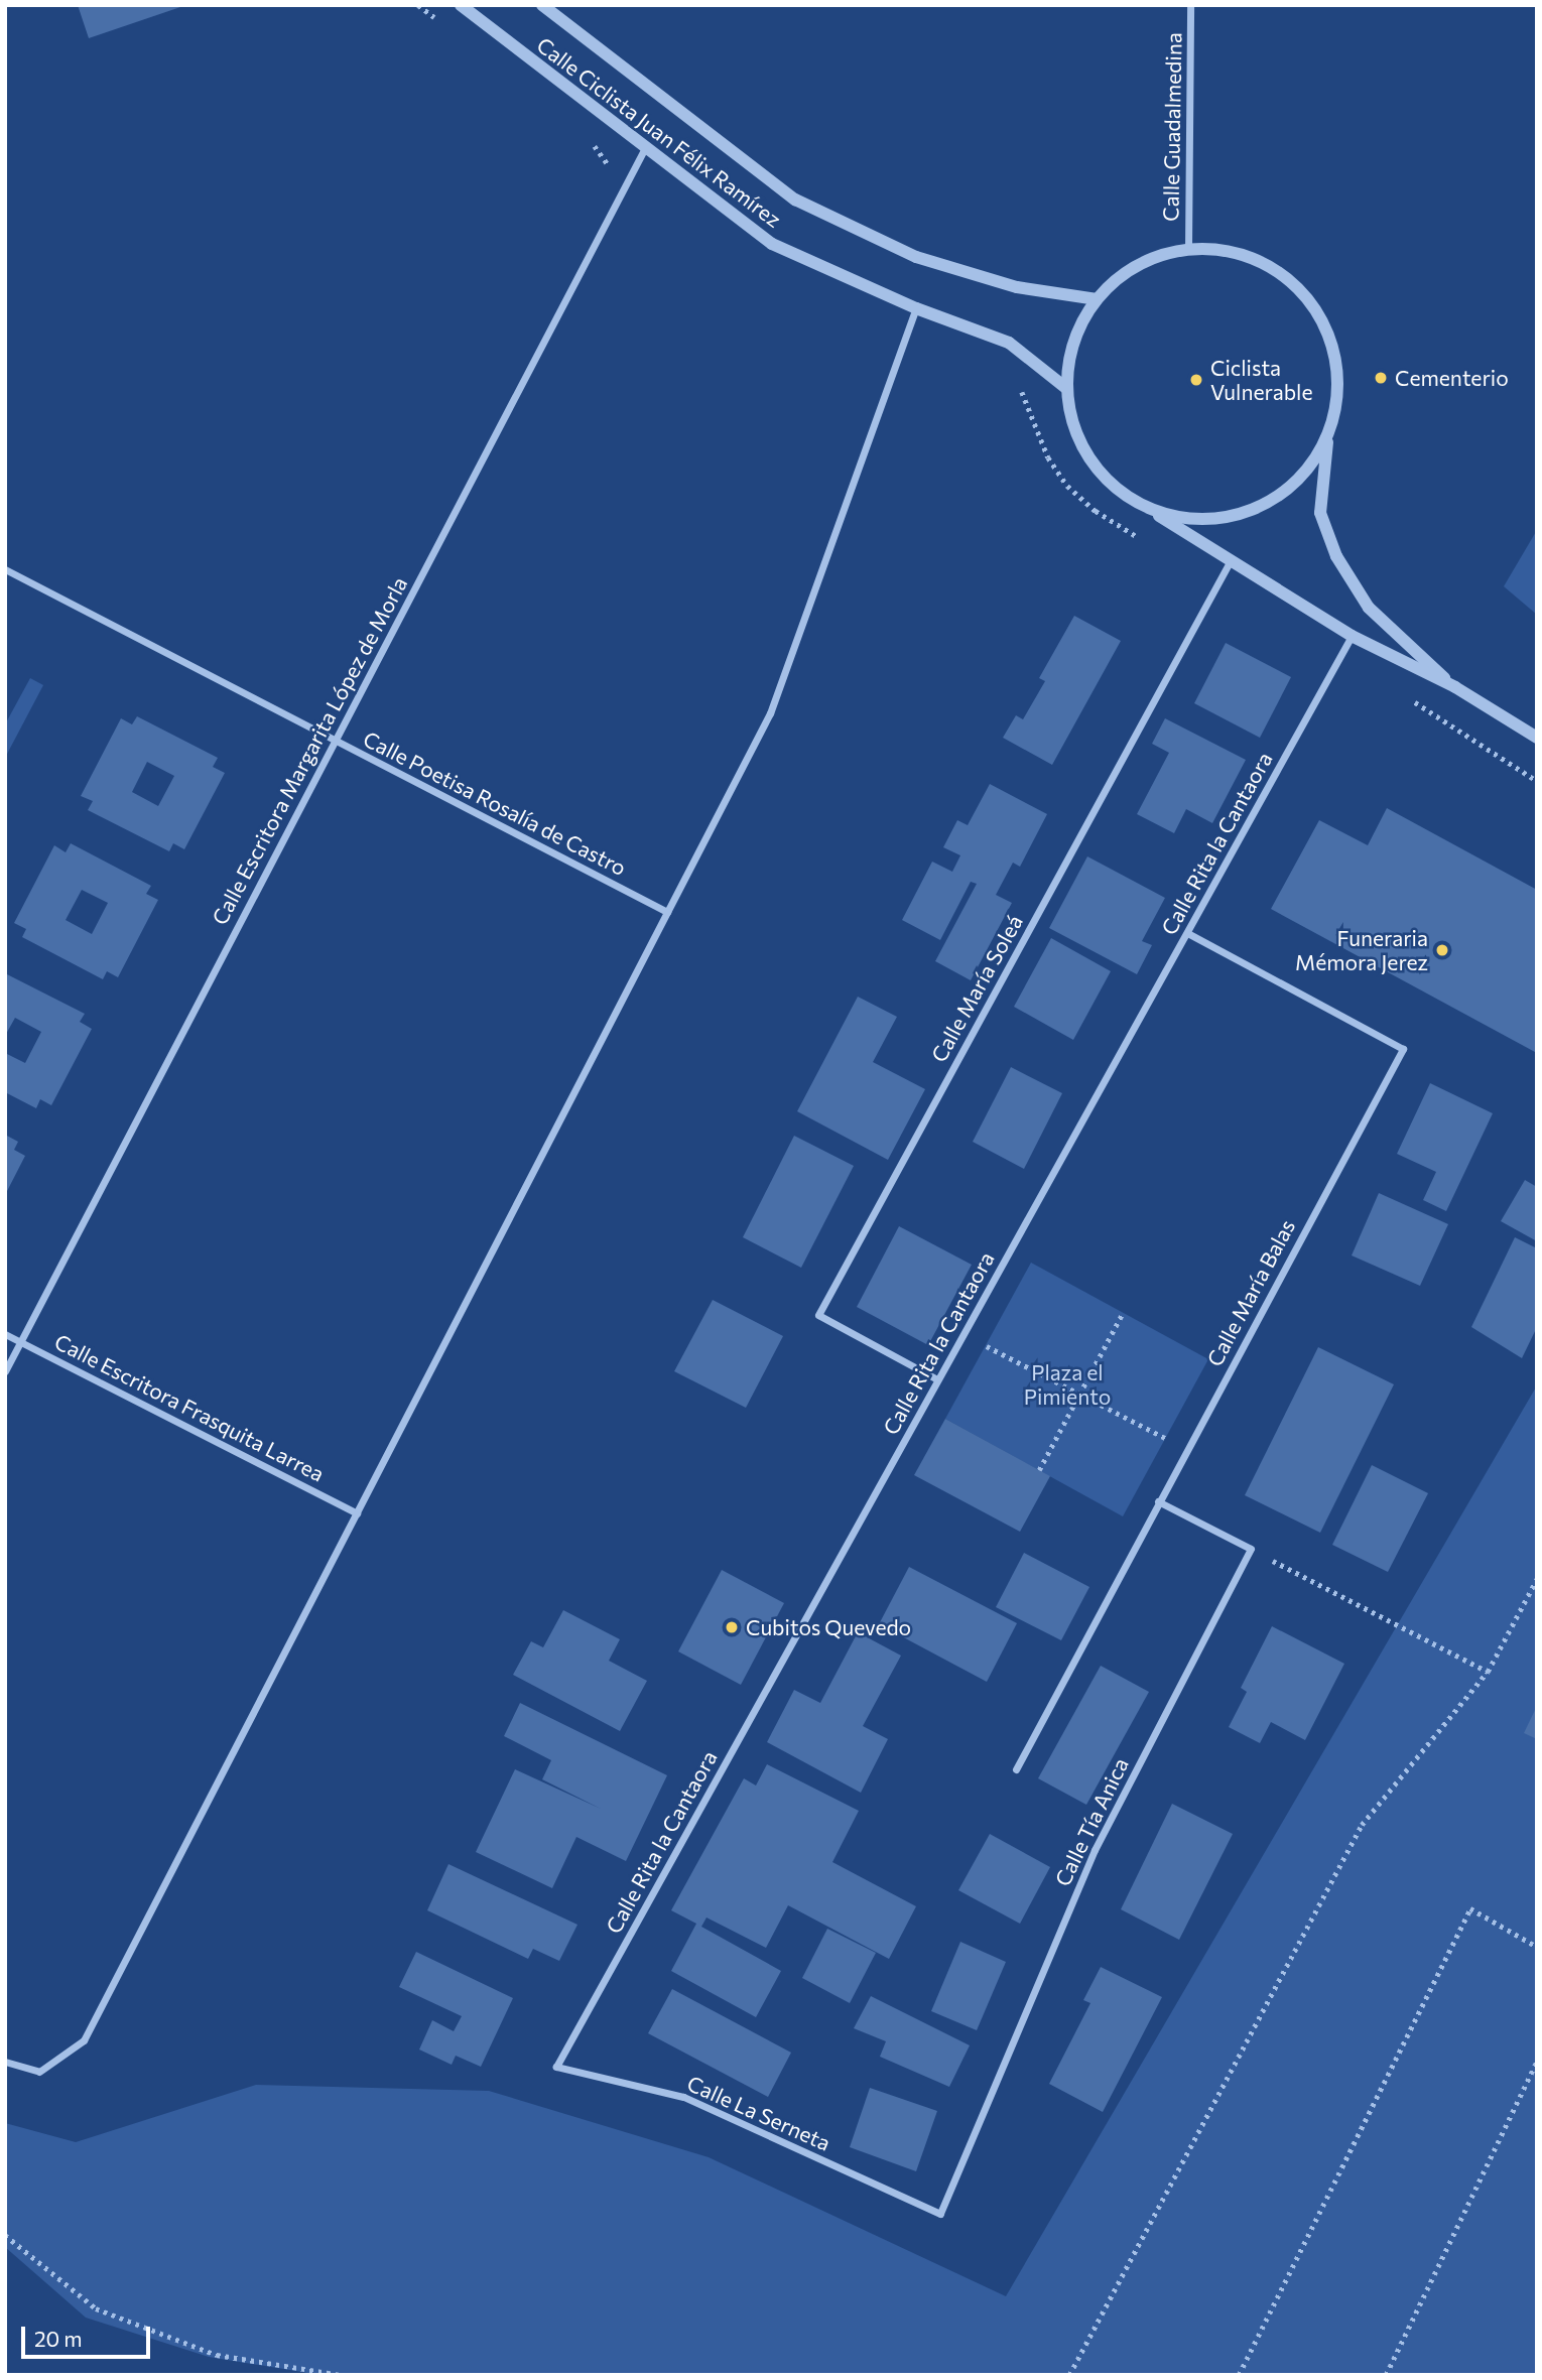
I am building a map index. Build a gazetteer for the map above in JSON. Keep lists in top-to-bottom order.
{
  "streets": {
    "street": [
      "Calle Guadalmedina",
      "Calle Ciclista Juan Félix Ramírez",
      "Calle Escritora Margarita López de Morla",
      "Calle Poetisa Rosalía de Castro",
      "Calle Rita la Cantaora",
      "Calle María Soleá",
      "Calle María Balas",
      "Calle Escritora Frasquita Larrea",
      "Calle Tía Anica",
      "Calle La Serneta"
    ]
  },
  "crossings": [
    ["Calle Ciclista Juan Félix Ramírez", "Calle Escritora Margarita López de Morla"],
    ["Calle Escritora Margarita López de Morla", "Calle Poetisa Rosalía de Castro"],
    ["Calle Escritora Margarita López de Morla", "Calle Escritora Frasquita Larrea"],
    ["Calle Rita la Cantaora", "Calle María Soleá"],
    ["Calle Rita la Cantaora", "Calle María Balas"],
    ["Calle Rita la Cantaora", "Calle La Serneta"],
    ["Calle Tía Anica", "Calle La Serneta"]
  ],
  "parks": ["Plaza el Pimiento"],
  "places": [
    "Cementerio",
    "Ciclista Vulnerable",
    "Funeraria Mémora Jerez",
    "Cubitos Quevedo"
  ],
  "scale_bar": "20 m"
}
